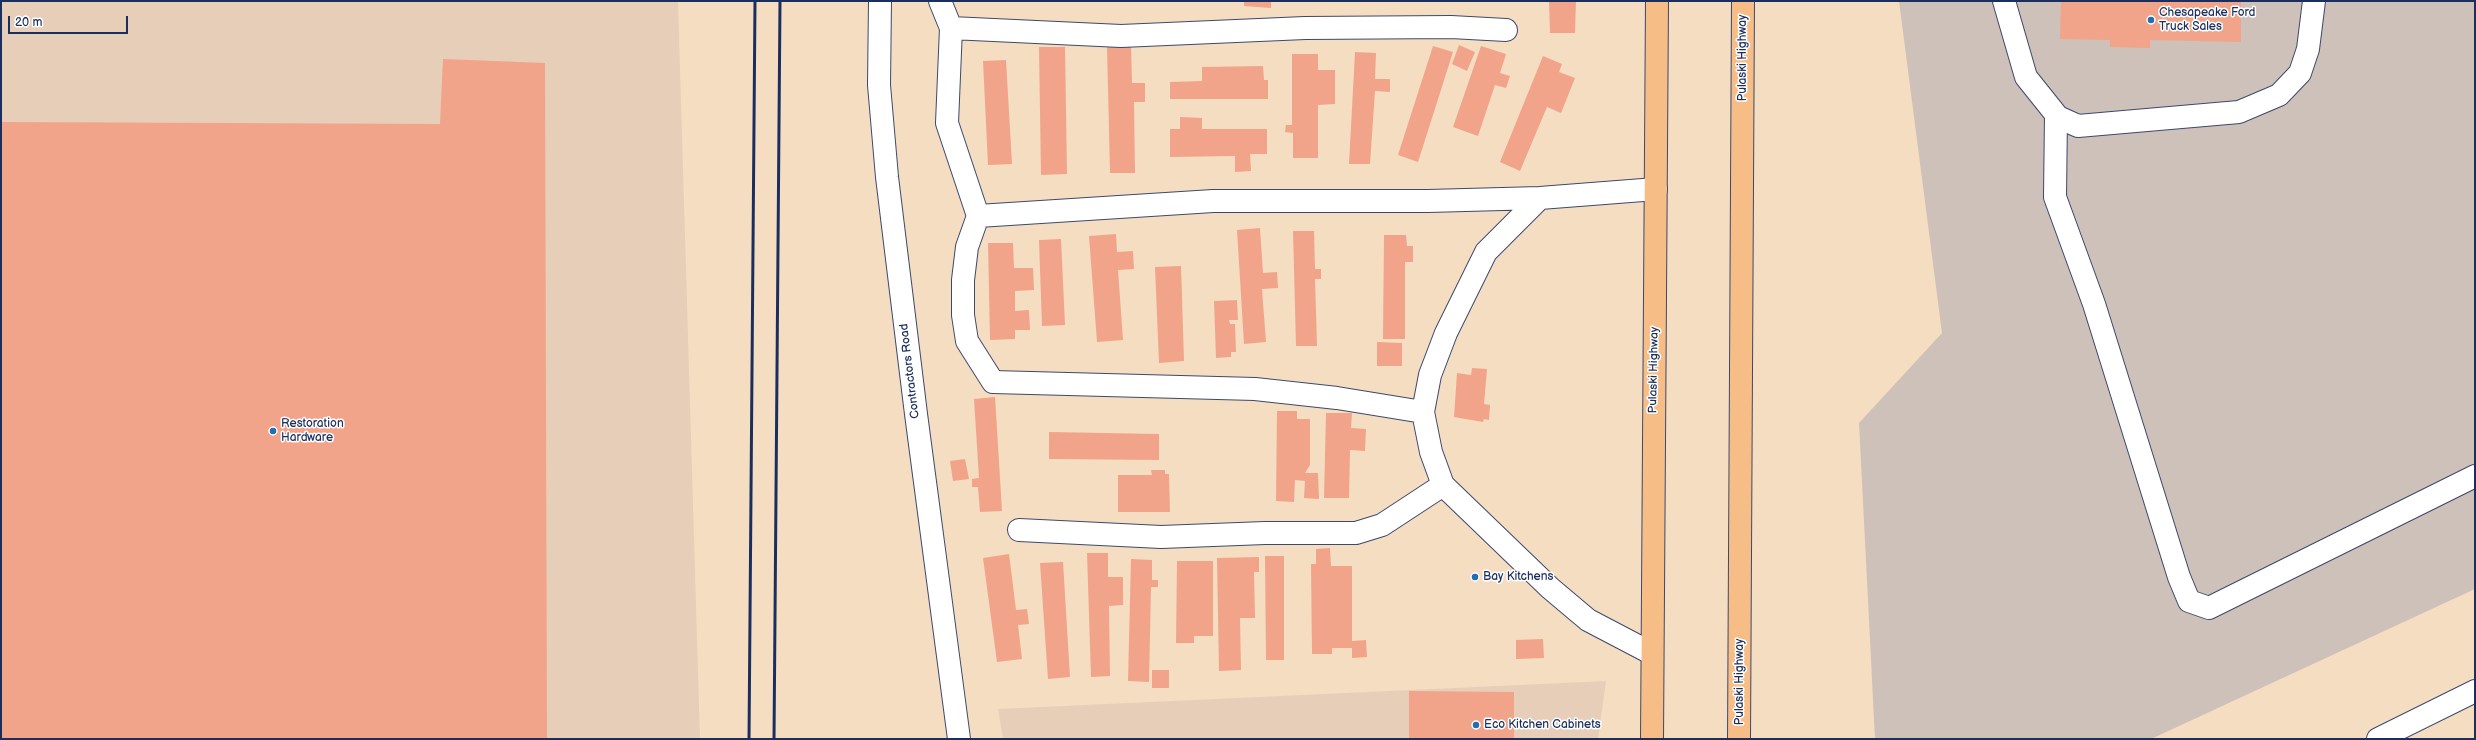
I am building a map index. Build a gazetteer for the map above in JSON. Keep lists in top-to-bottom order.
{
  "streets": {
    "highway": ["Pulaski Highway"],
    "street": ["Contractors Road"]
  },
  "places": [
    "Chesapeake Ford Truck Sales",
    "Restoration Hardware",
    "Bay Kitchens",
    "Eco Kitchen Cabinets"
  ],
  "scale_bar": "20 m"
}
